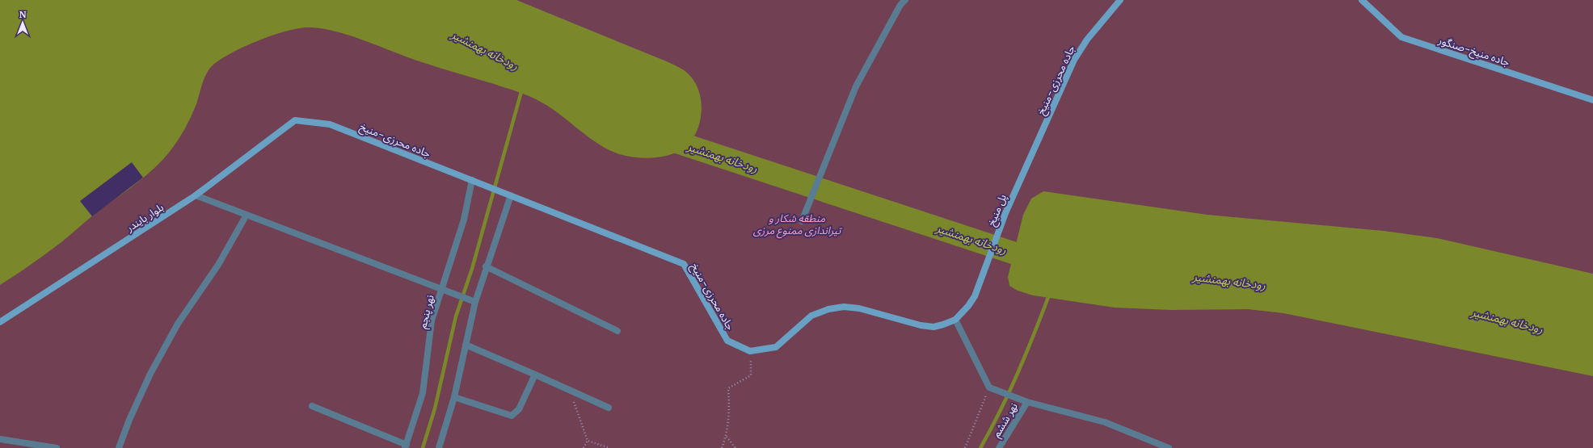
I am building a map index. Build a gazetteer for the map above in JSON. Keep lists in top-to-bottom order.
{
  "streets": {
    "main road": [
      "جاده منیخ-صنگور",
      "جاده محرزی-منیخ",
      "پل منیخ",
      "بلوار بایندر"
    ],
    "street": ["نهر پنجم", "نهر ششم"]
  },
  "crossings": [
    ["جاده محرزی-منیخ", "پل منیخ"],
    ["جاده محرزی-منیخ", "بلوار بایندر"],
    ["جاده محرزی-منیخ", "نهر پنجم"]
  ],
  "water": ["رودخانه بهمنشیر"],
  "parks": ["منطقه شکار و تیراندازی ممنوع مرزی"],
  "north": "top"
}
